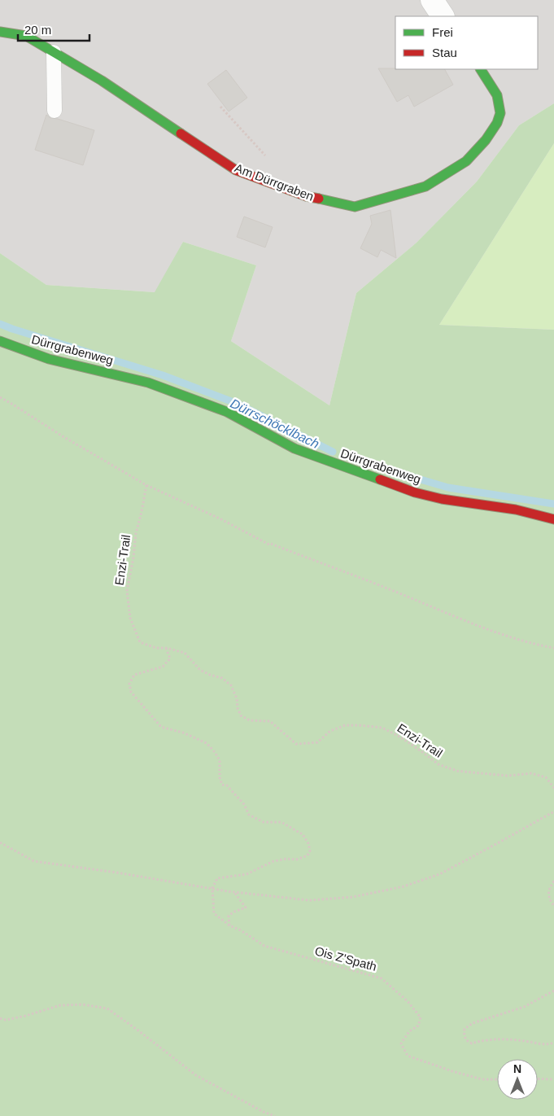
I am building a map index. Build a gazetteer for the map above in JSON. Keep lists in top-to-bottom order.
{
  "streets": {
    "street": ["Am Dürrgraben", "Dürrgrabenweg"],
    "path": ["Enzi-Trail", "Ois Z'Spath"]
  },
  "water": ["Dürrschöcklbach"],
  "legend": ["Frei", "Stau"],
  "scale_bar": "20 m",
  "north": "top"
}
